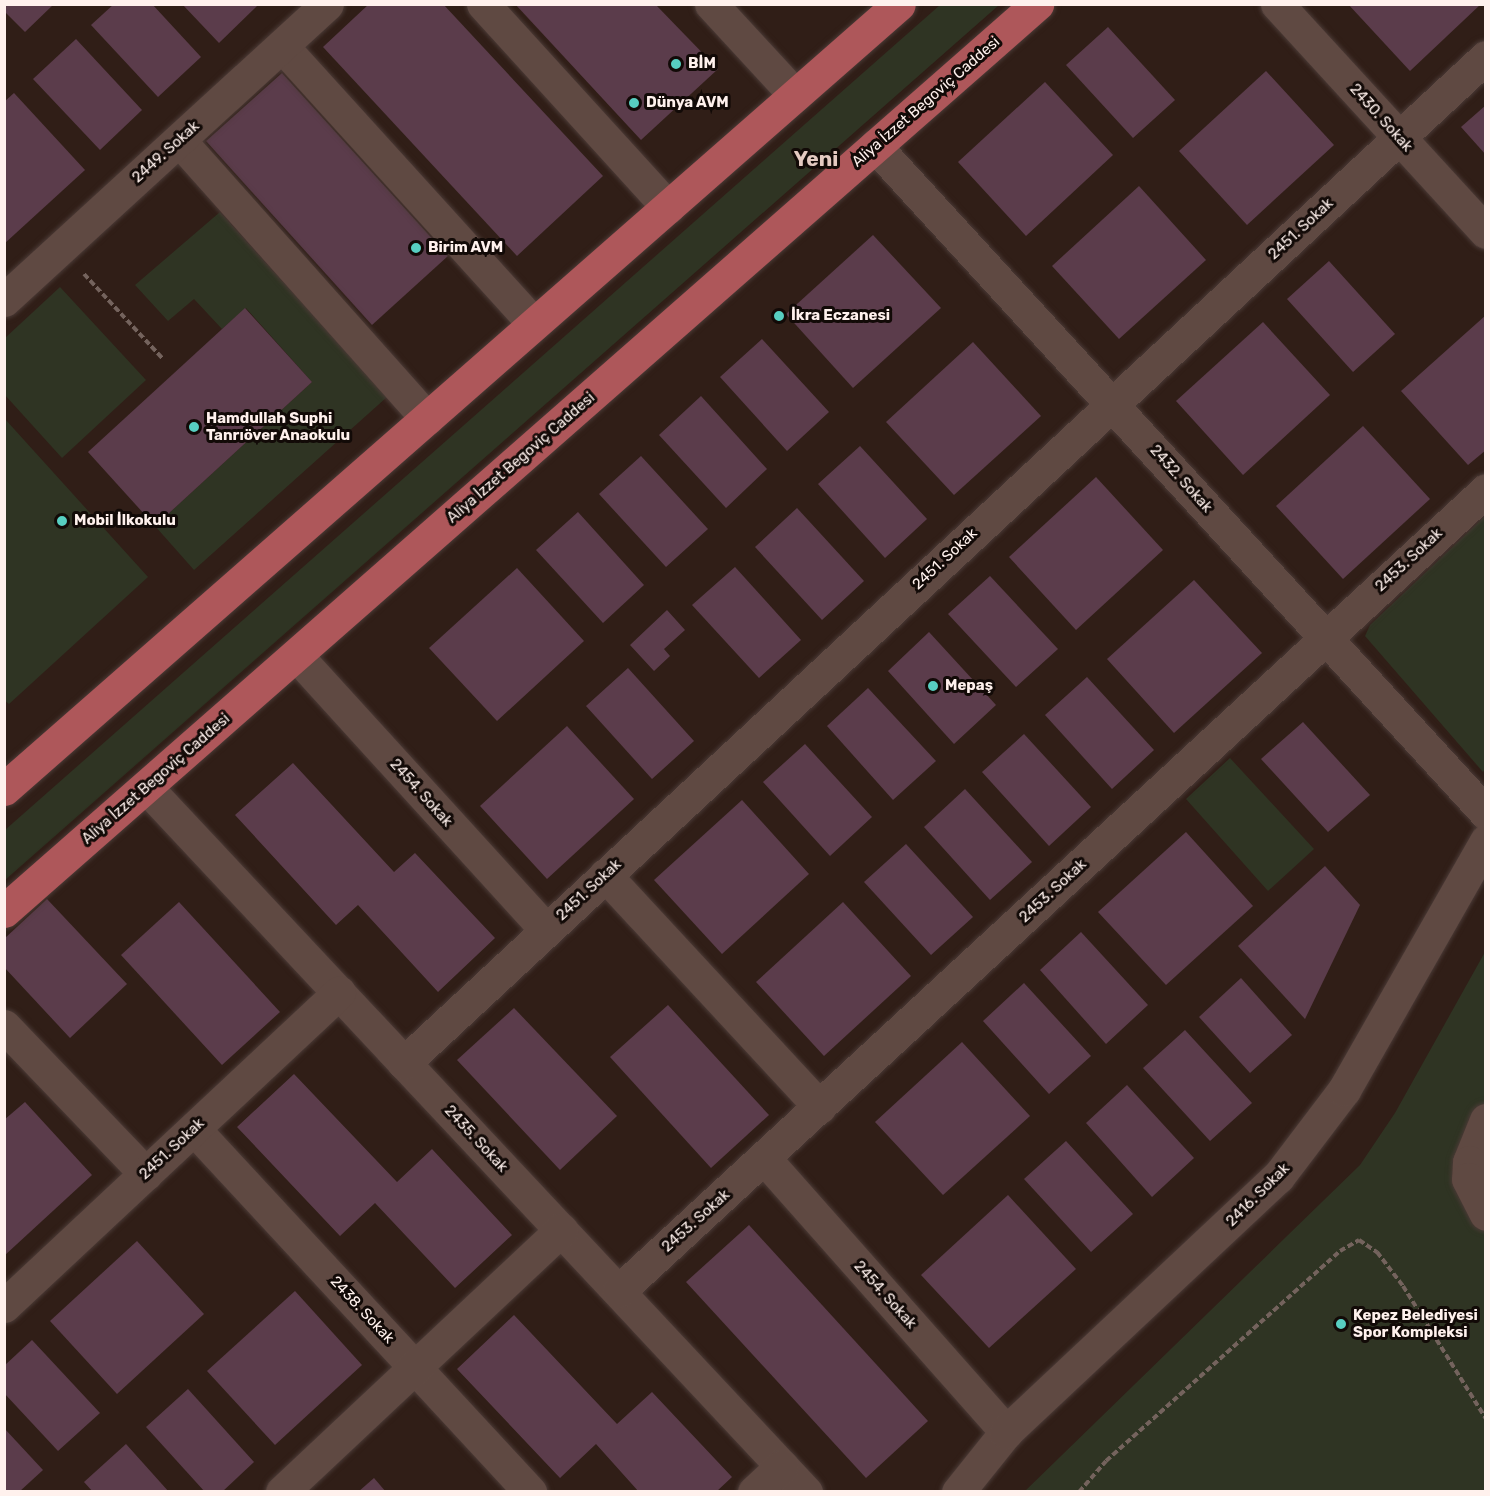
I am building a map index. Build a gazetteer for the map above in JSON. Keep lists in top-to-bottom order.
{
  "streets": {
    "main road": ["Aliya İzzet Begoviç Caddesi"],
    "street": [
      "2430. Sokak",
      "2449. Sokak",
      "2451. Sokak",
      "2432. Sokak",
      "2453. Sokak",
      "2454. Sokak",
      "2435. Sokak",
      "2416. Sokak",
      "2438. Sokak"
    ]
  },
  "crossings": [
    ["Aliya İzzet Begoviç Caddesi", "2432. Sokak"],
    ["Aliya İzzet Begoviç Caddesi", "2454. Sokak"],
    ["Aliya İzzet Begoviç Caddesi", "2435. Sokak"],
    ["2430. Sokak", "2451. Sokak"],
    ["2451. Sokak", "2432. Sokak"],
    ["2451. Sokak", "2454. Sokak"],
    ["2451. Sokak", "2435. Sokak"],
    ["2451. Sokak", "2438. Sokak"],
    ["2432. Sokak", "2453. Sokak"],
    ["2453. Sokak", "2454. Sokak"],
    ["2453. Sokak", "2435. Sokak"],
    ["2454. Sokak", "2416. Sokak"]
  ],
  "districts": ["Yeni"],
  "places": [
    "BİM",
    "Dünya AVM",
    "Birim AVM",
    "İkra Eczanesi",
    "Hamdullah Suphi Tanrıöver Anaokulu",
    "Mobil İlkokulu",
    "Mepaş",
    "Kepez Belediyesi Spor Kompleksi"
  ]
}
